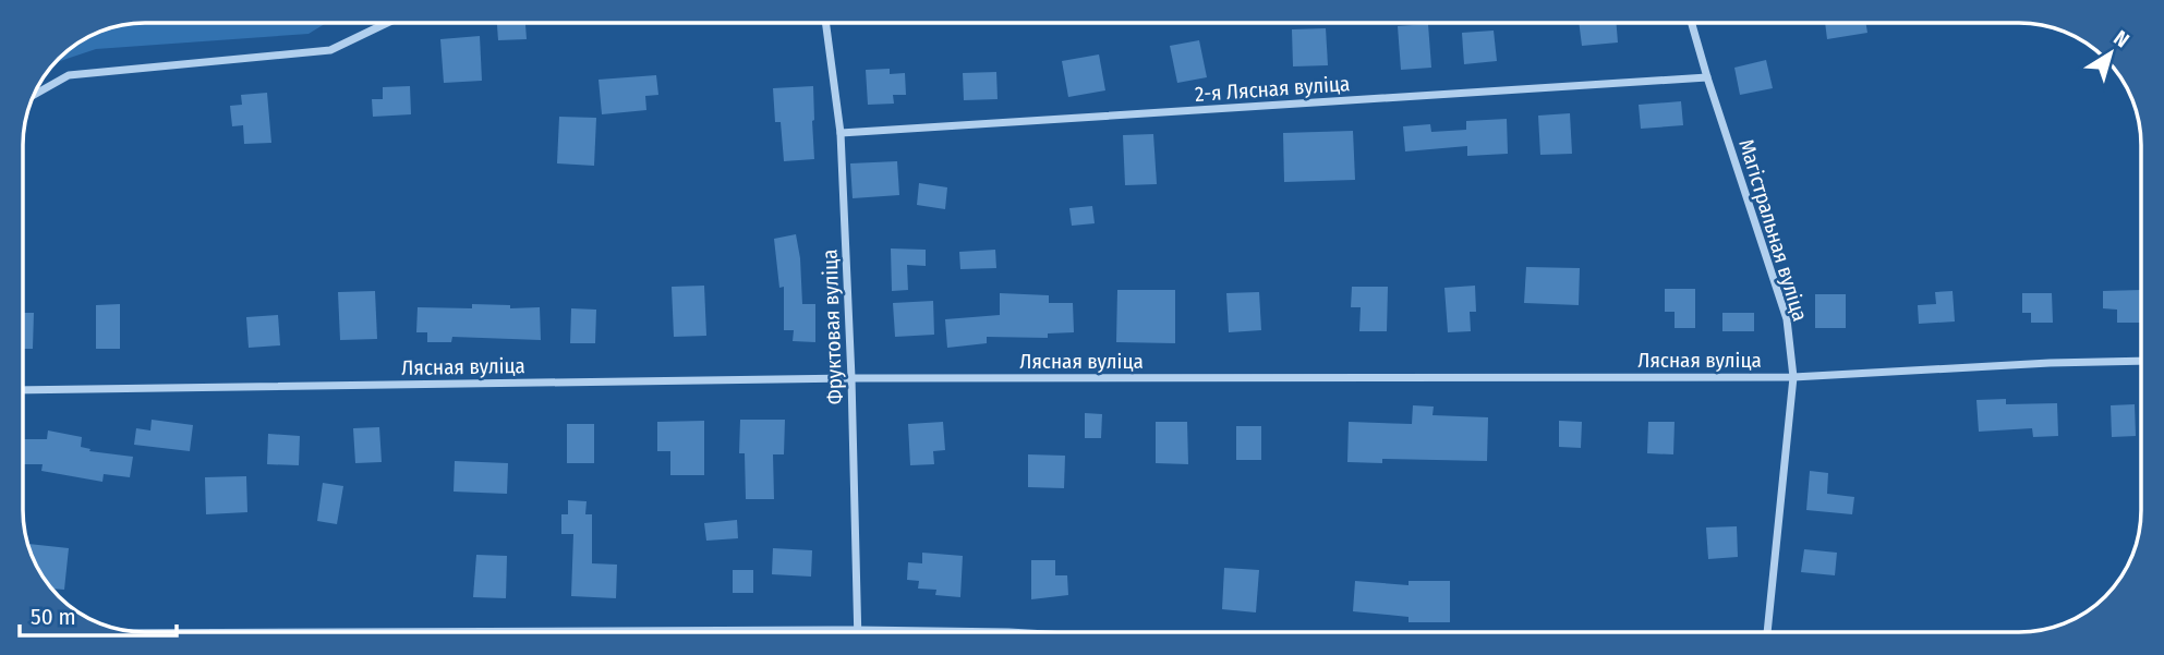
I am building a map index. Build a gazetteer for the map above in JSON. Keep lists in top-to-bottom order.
{
  "streets": {
    "street": [
      "2-я Лясная вуліца",
      "Магістральная вуліца",
      "Фруктовая вуліца",
      "Лясная вуліца"
    ]
  },
  "crossings": [
    ["2-я Лясная вуліца", "Магістральная вуліца"],
    ["2-я Лясная вуліца", "Фруктовая вуліца"],
    ["Магістральная вуліца", "Лясная вуліца"],
    ["Фруктовая вуліца", "Лясная вуліца"]
  ],
  "scale_bar": "50 m",
  "north": "top right"
}
